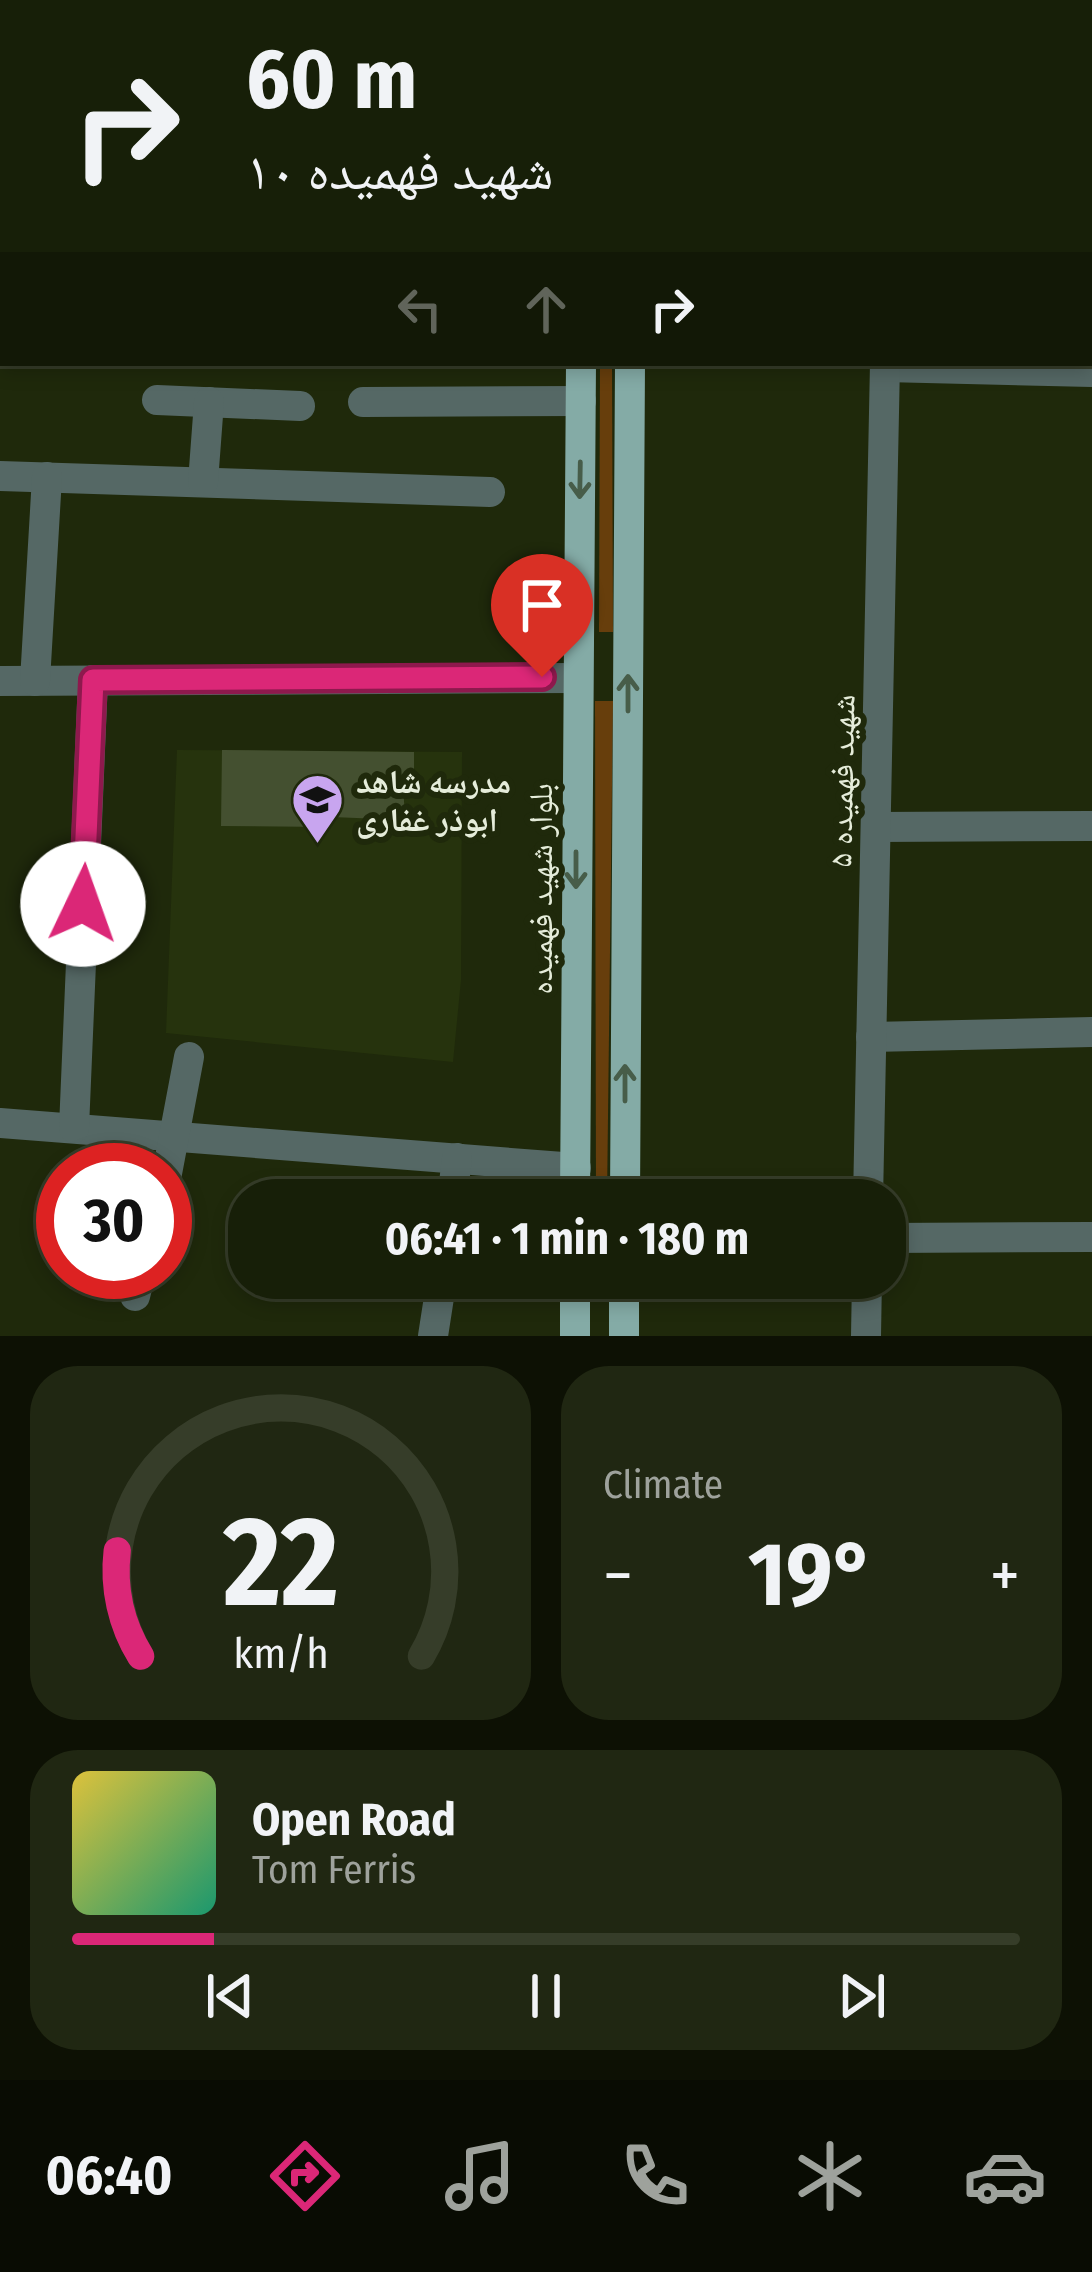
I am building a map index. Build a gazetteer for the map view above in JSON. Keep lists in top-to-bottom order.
{
  "streets": {
    "main road": ["بلوار شهید فهمیده"],
    "street": ["شهید فهمیده ۵"]
  },
  "places": {
    "school or university": ["مدرسه شاهد ابوذر غفاری"]
  },
  "page": {
    "turn": ["60 m", "شهید فهمیده ۱۰"],
    "limit": "30",
    "trip": "06:41 · 1 min · 180 m",
    "tile": "Climate",
    "heat": ["−", "19°", "+"],
    "song": ["Open Road", "Tom Ferris"],
    "tabs": "06:40",
    "gauge": ["22", "km/h"]
  }
}
